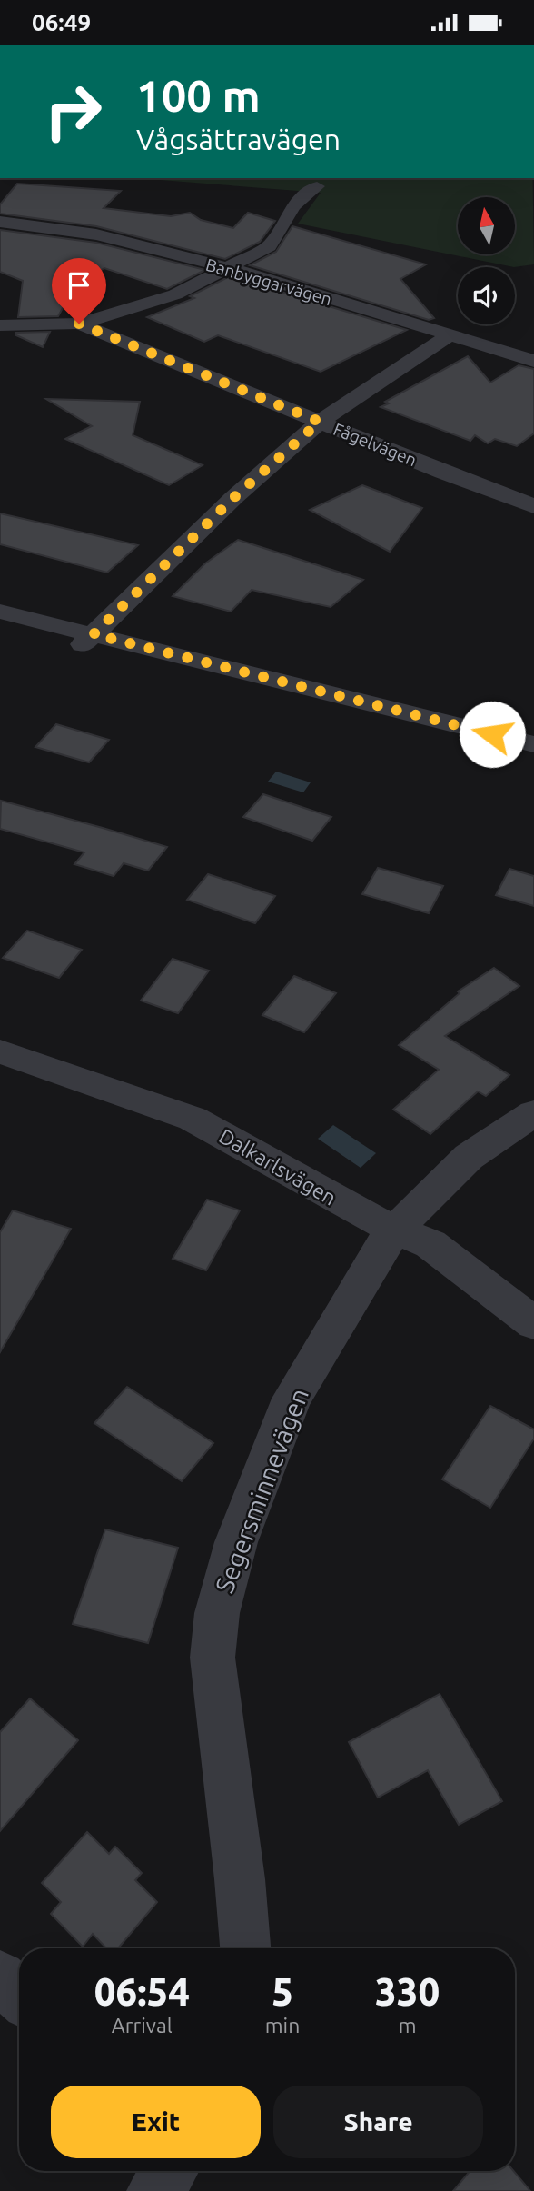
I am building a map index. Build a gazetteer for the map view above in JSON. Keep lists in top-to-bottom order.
{
  "streets": {
    "street": [
      "Banbyggarvägen",
      "Fågelvägen",
      "Dalkarlsvägen",
      "Segersminnevägen"
    ]
  },
  "crossings": [
    ["Dalkarlsvägen", "Segersminnevägen"]
  ],
  "north": "top",
  "page": {
    "status": "06:49",
    "turn": ["100 m", "Vågsättravägen"],
    "eta": [
      "06:54",
      "Arrival",
      "5",
      "min",
      "330",
      "m"
    ],
    "buttons": ["Exit", "Share"]
  }
}
